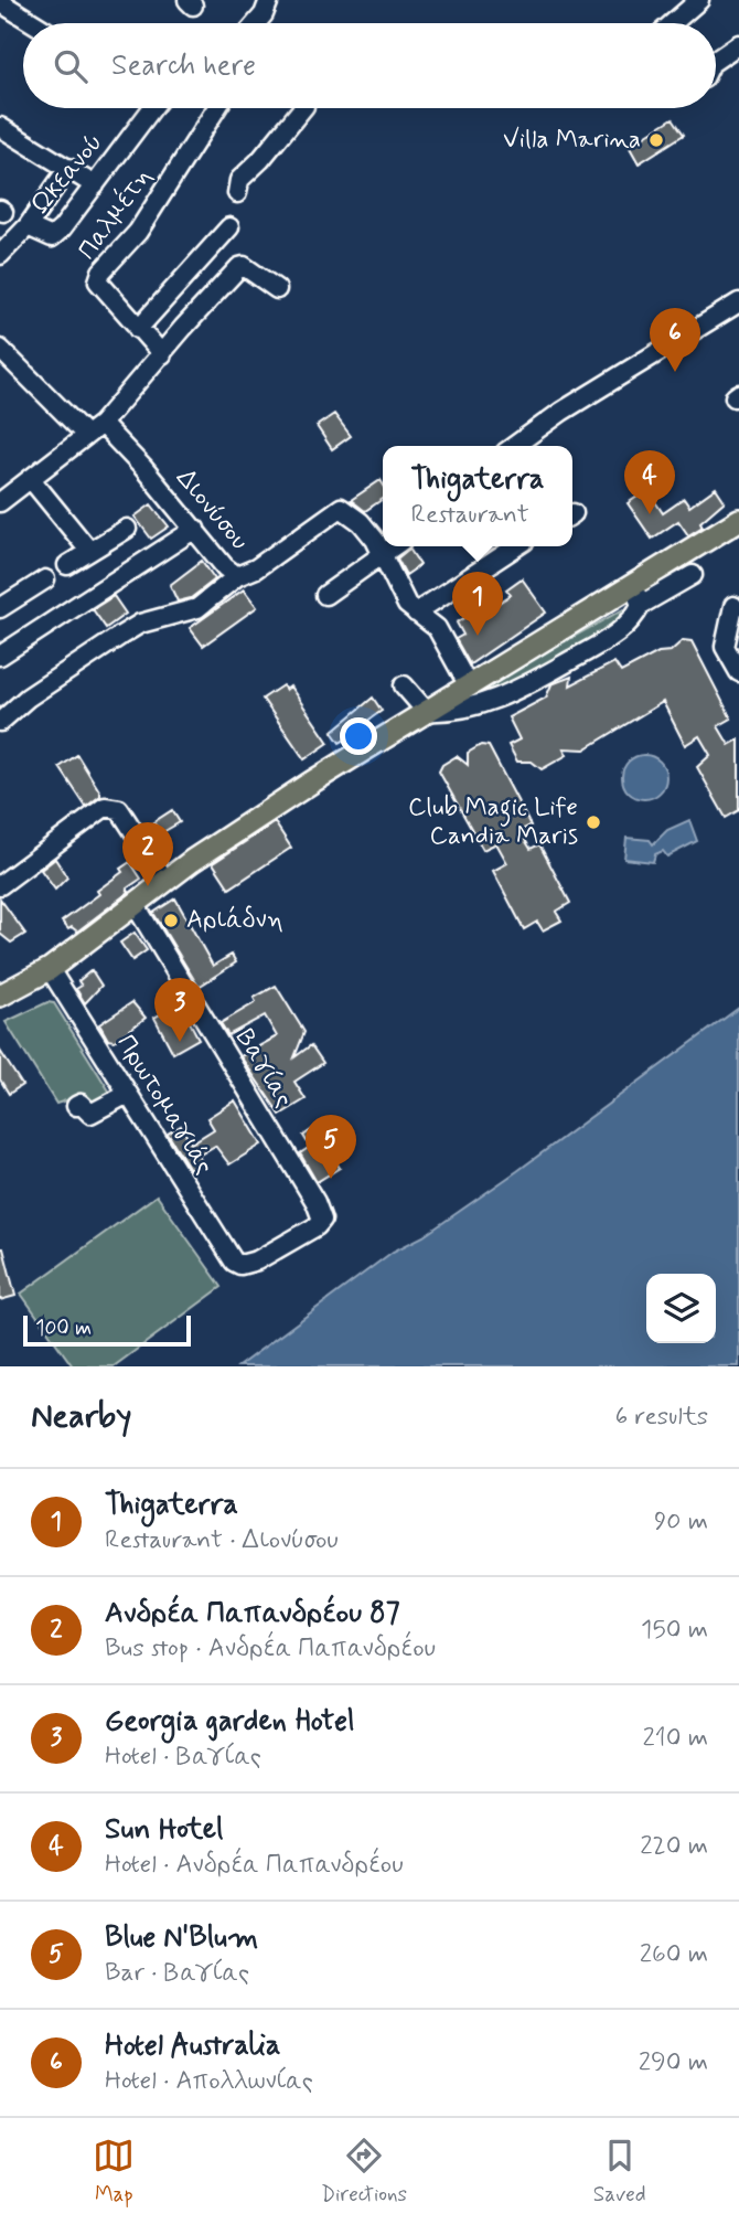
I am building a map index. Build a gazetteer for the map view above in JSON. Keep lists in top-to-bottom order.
{
  "streets": {
    "street": [
      "Ωκεανού",
      "Παλμέτη",
      "Διονύσου",
      "Βαγίας",
      "Πρωτομαγιάς"
    ]
  },
  "crossings": [
    ["Βαγίας", "Πρωτομαγιάς"]
  ],
  "places": ["Villa Marina", "Club Magic Life Candia Maris", "Αριάδνη"],
  "scale_bar": "100 m",
  "page": {
    "search": "Search here",
    "pins": [
      "6",
      "4",
      "1",
      "2",
      "3",
      "5"
    ],
    "popup": ["Thigaterra", "Restaurant"],
    "scale": "100 m",
    "heading": ["Nearby", "6 results"],
    "list": [
      {
        "mark": "1",
        "name": "Thigaterra",
        "note": "Restaurant · Διονύσου",
        "value": "90 m"
      },
      {
        "mark": "2",
        "name": "Ανδρέα Παπανδρέου 87",
        "note": "Bus stop · Ανδρέα Παπανδρέου",
        "value": "150 m"
      },
      {
        "mark": "3",
        "name": "Georgia garden Hotel",
        "note": "Hotel · Βαγίας",
        "value": "210 m"
      },
      {
        "mark": "4",
        "name": "Sun Hotel",
        "note": "Hotel · Ανδρέα Παπανδρέου",
        "value": "220 m"
      },
      {
        "mark": "5",
        "name": "Blue N'Blum",
        "note": "Bar · Βαγίας",
        "value": "260 m"
      },
      {
        "mark": "6",
        "name": "Hotel Australia",
        "note": "Hotel · Απολλωνίας",
        "value": "290 m"
      }
    ],
    "nav": ["Map", "Directions", "Saved"]
  }
}
